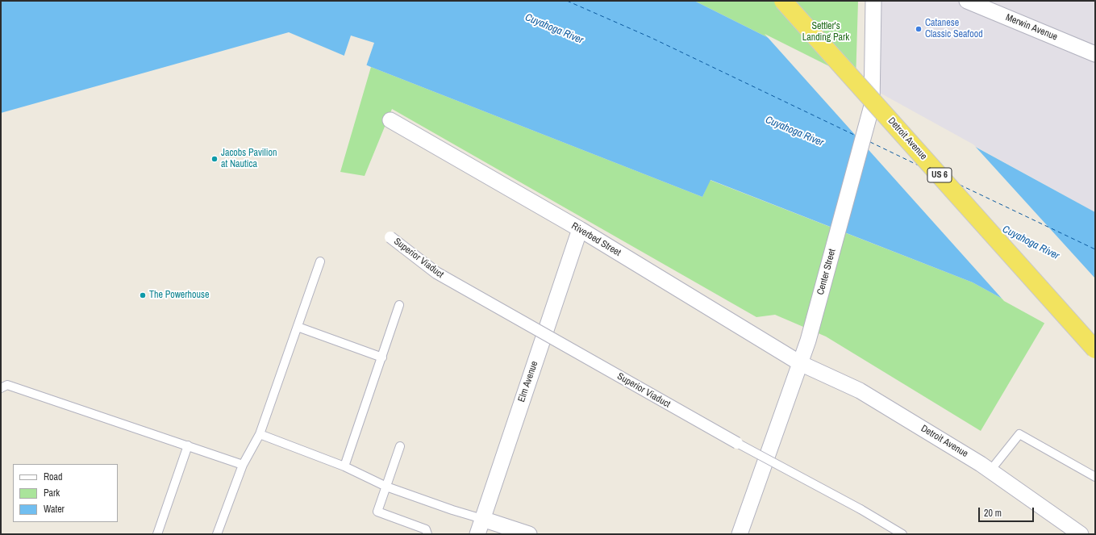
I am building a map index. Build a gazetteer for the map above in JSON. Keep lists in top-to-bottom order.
{
  "streets": {
    "main road": ["Detroit Avenue", "US 6"],
    "street": [
      "Merwin Avenue",
      "Riverbed Street",
      "Superior Viaduct",
      "Center Street",
      "Elm Avenue"
    ]
  },
  "crossings": [
    ["Detroit Avenue", "Riverbed Street"],
    ["Detroit Avenue", "Center Street"],
    ["Riverbed Street", "Center Street"],
    ["Riverbed Street", "Elm Avenue"]
  ],
  "water": ["Cuyahoga River"],
  "parks": ["Settler's Landing Park"],
  "places": ["Catanese Classic Seafood", "Jacobs Pavilion at Nautica", "The Powerhouse"],
  "legend": ["Road", "Park", "Water"],
  "scale_bar": "20 m"
}
